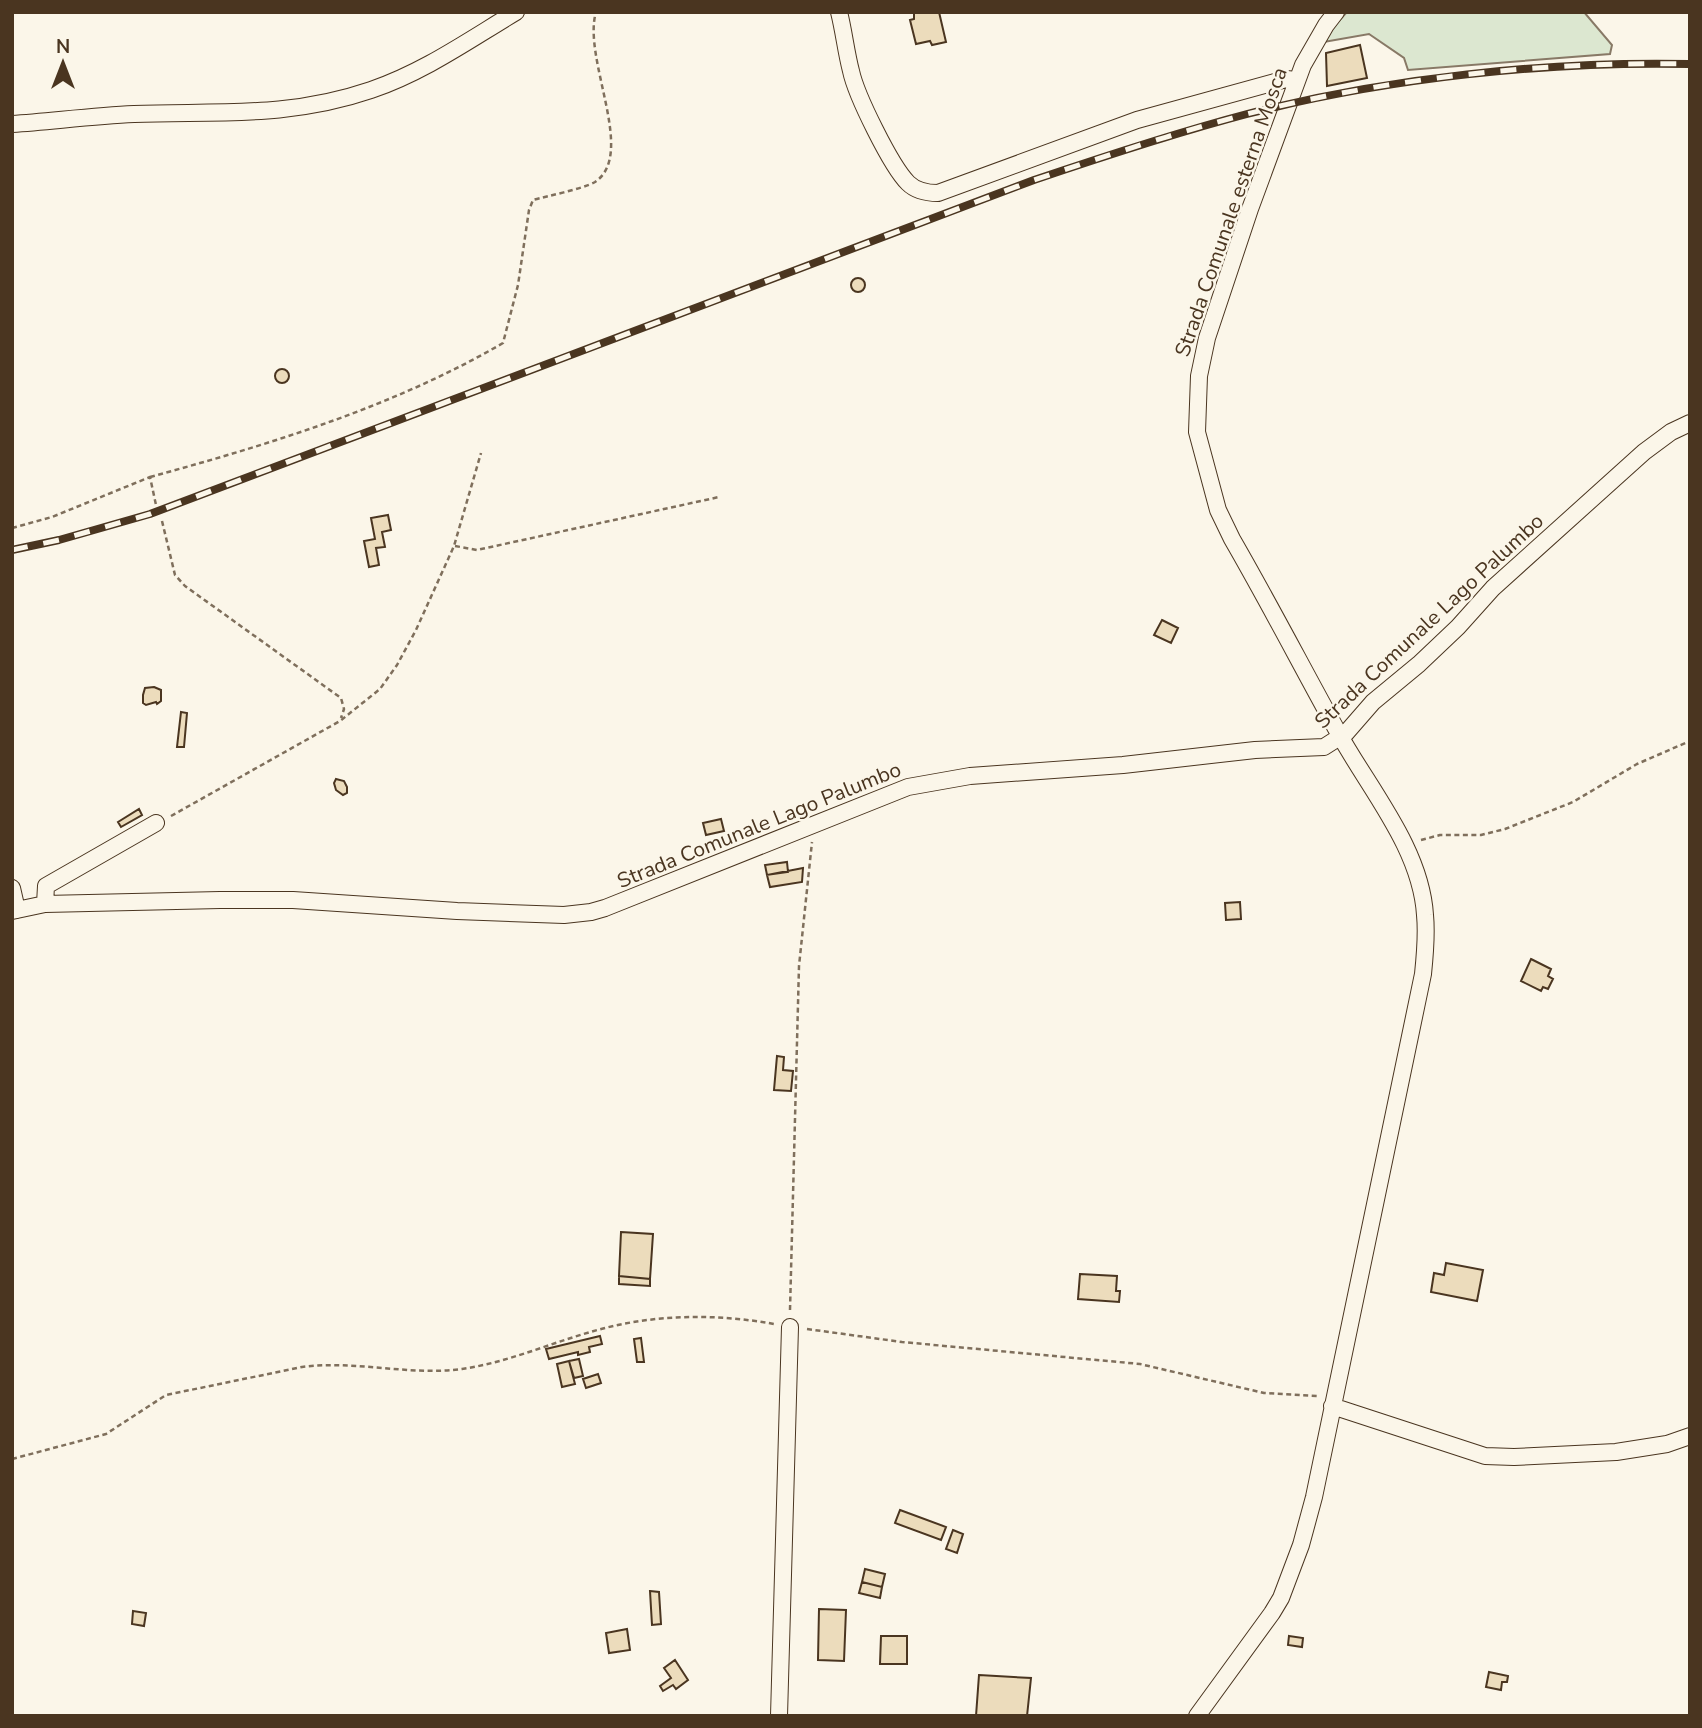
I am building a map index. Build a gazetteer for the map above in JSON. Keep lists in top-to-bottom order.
{
  "streets": {
    "street": ["Strada Comunale esterna Mosca", "Strada Comunale Lago Palumbo"]
  },
  "crossings": [
    ["Strada Comunale esterna Mosca", "Strada Comunale Lago Palumbo"]
  ],
  "north": "top"
}
